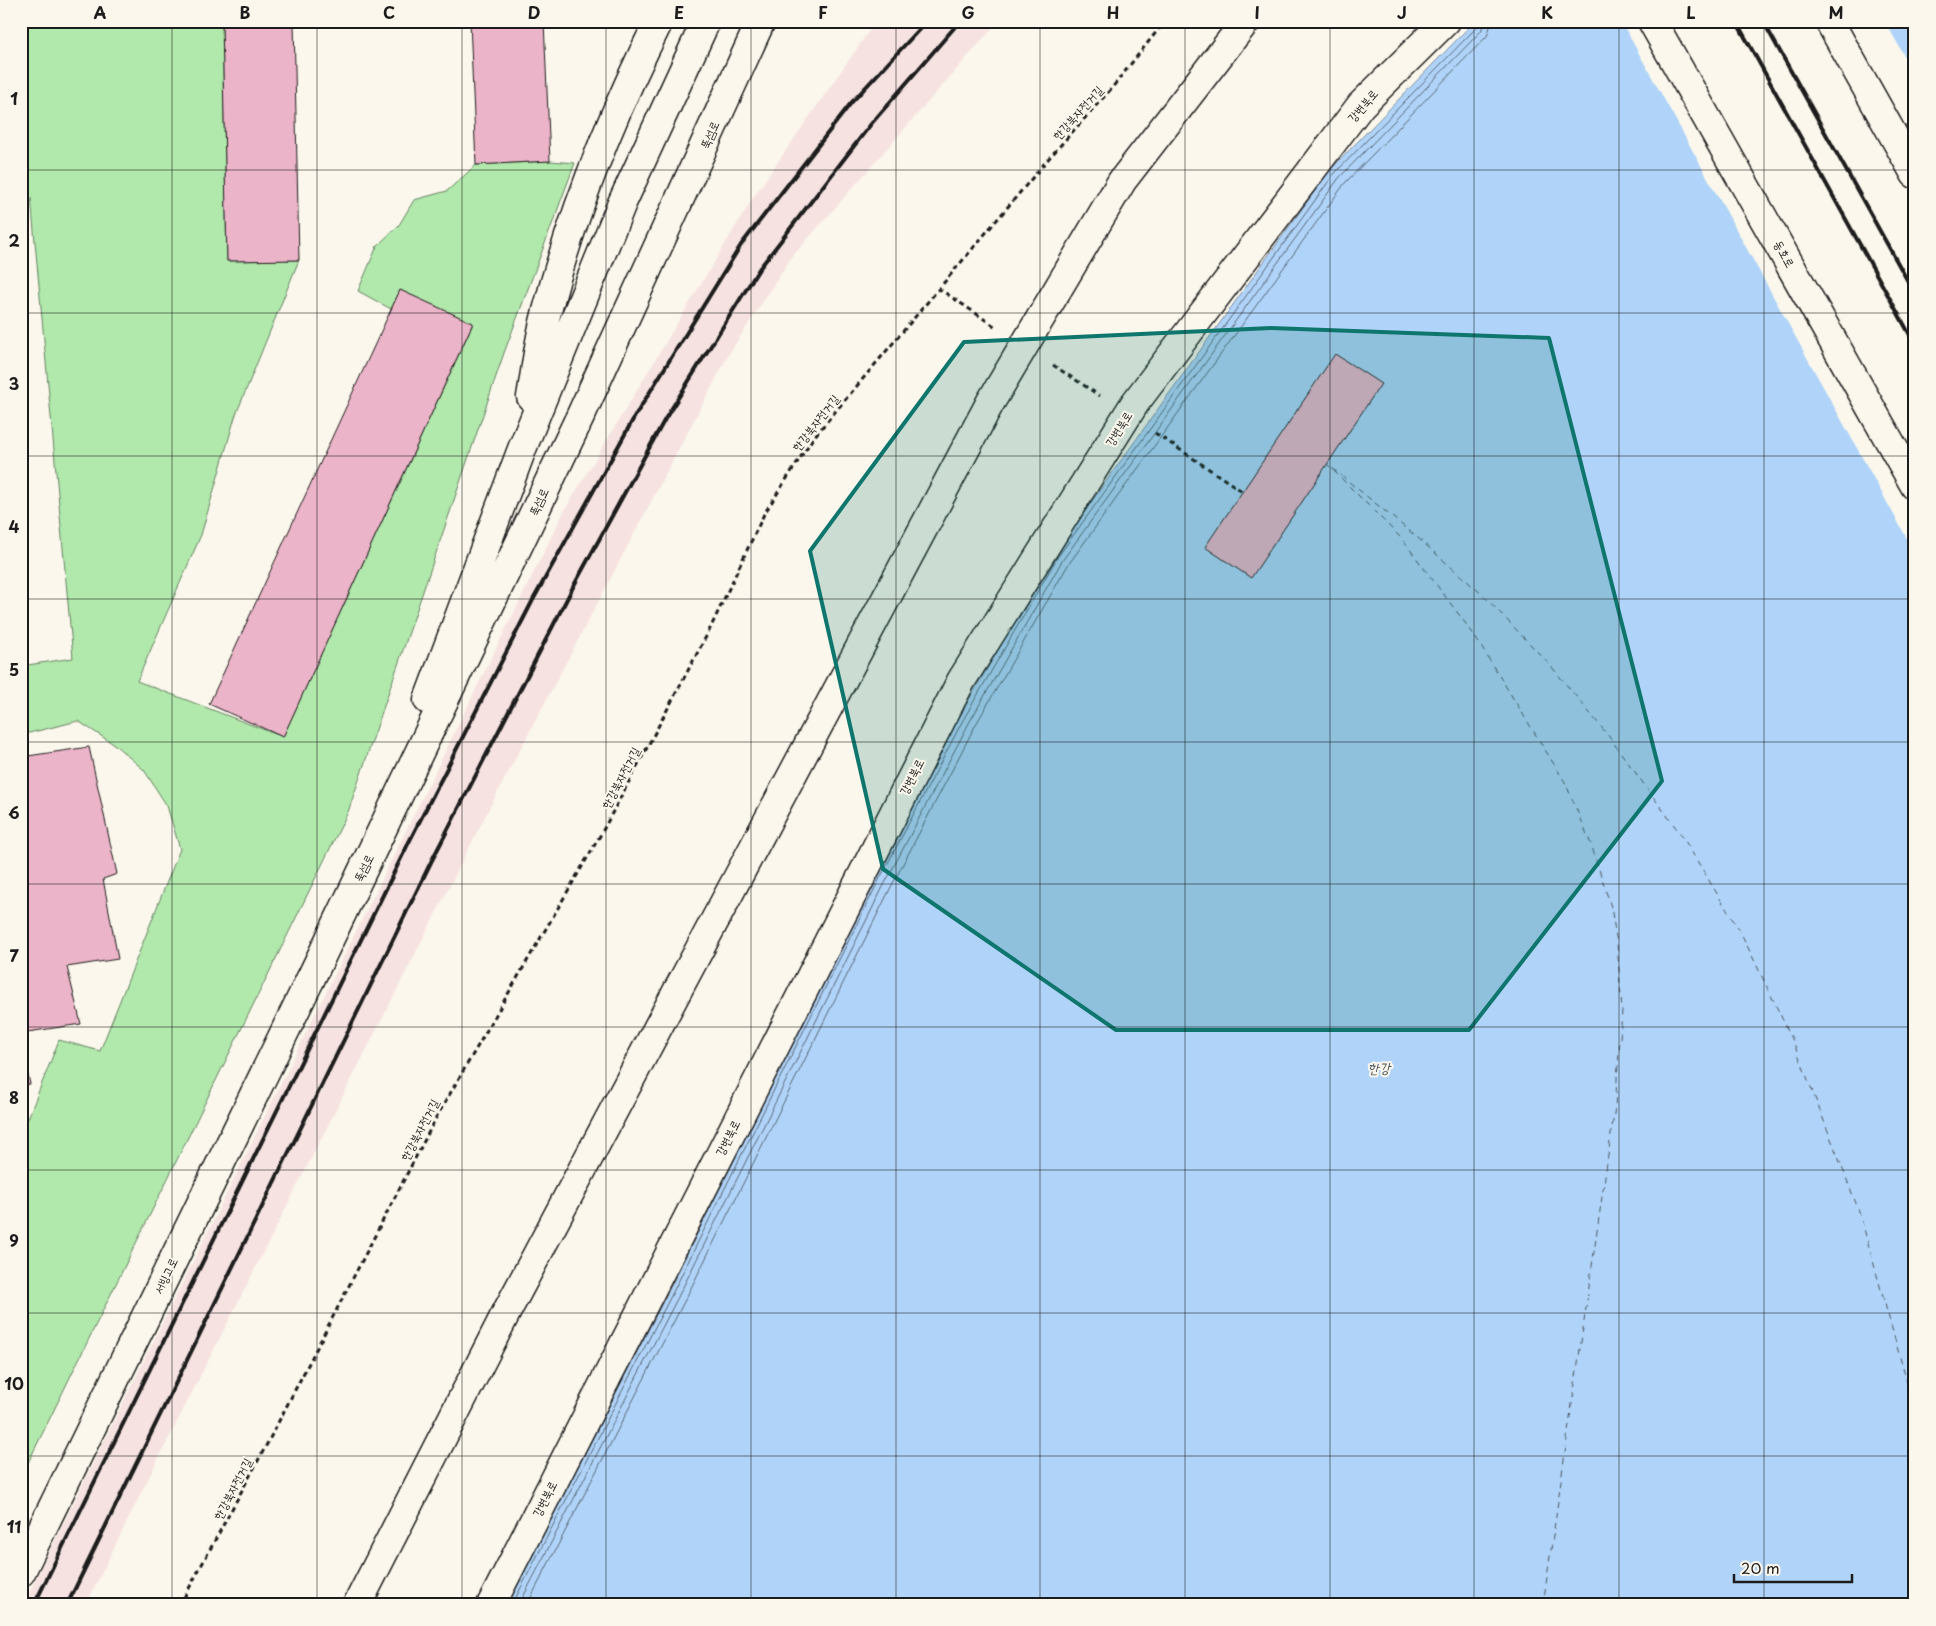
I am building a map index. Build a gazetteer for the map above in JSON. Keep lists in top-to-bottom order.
{
  "streets": {
    "main road": [
      "강변북로",
      "뚝섬로",
      "동호로",
      "서빙고로"
    ],
    "path": ["한강북자전거길"]
  },
  "crossings": [
    ["뚝섬로", "서빙고로"]
  ],
  "water": ["한강"],
  "scale_bar": "20 m",
  "grid": {
    "columns": [
      "A",
      "B",
      "C",
      "D",
      "E",
      "F",
      "G",
      "H",
      "I",
      "J",
      "K",
      "L",
      "M"
    ],
    "rows": [
      "1",
      "2",
      "3",
      "4",
      "5",
      "6",
      "7",
      "8",
      "9",
      "10",
      "11"
    ]
  }
}
